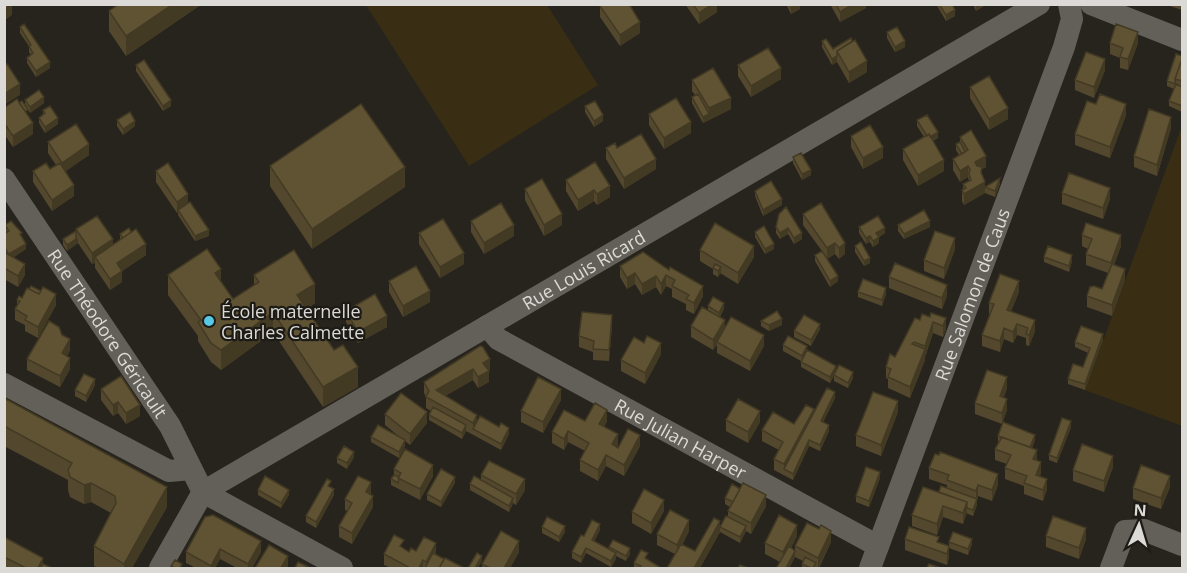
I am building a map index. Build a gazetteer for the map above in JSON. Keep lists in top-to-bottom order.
{
  "streets": {
    "street": [
      "Rue Louis Ricard",
      "Rue Salomon de Caus",
      "Rue Théodore Géricault",
      "Rue Julian Harper"
    ]
  },
  "crossings": [
    ["Rue Louis Ricard", "Rue Théodore Géricault"],
    ["Rue Louis Ricard", "Rue Julian Harper"],
    ["Rue Salomon de Caus", "Rue Julian Harper"]
  ],
  "places": ["École maternelle Charles Calmette"],
  "north": "top"
}
